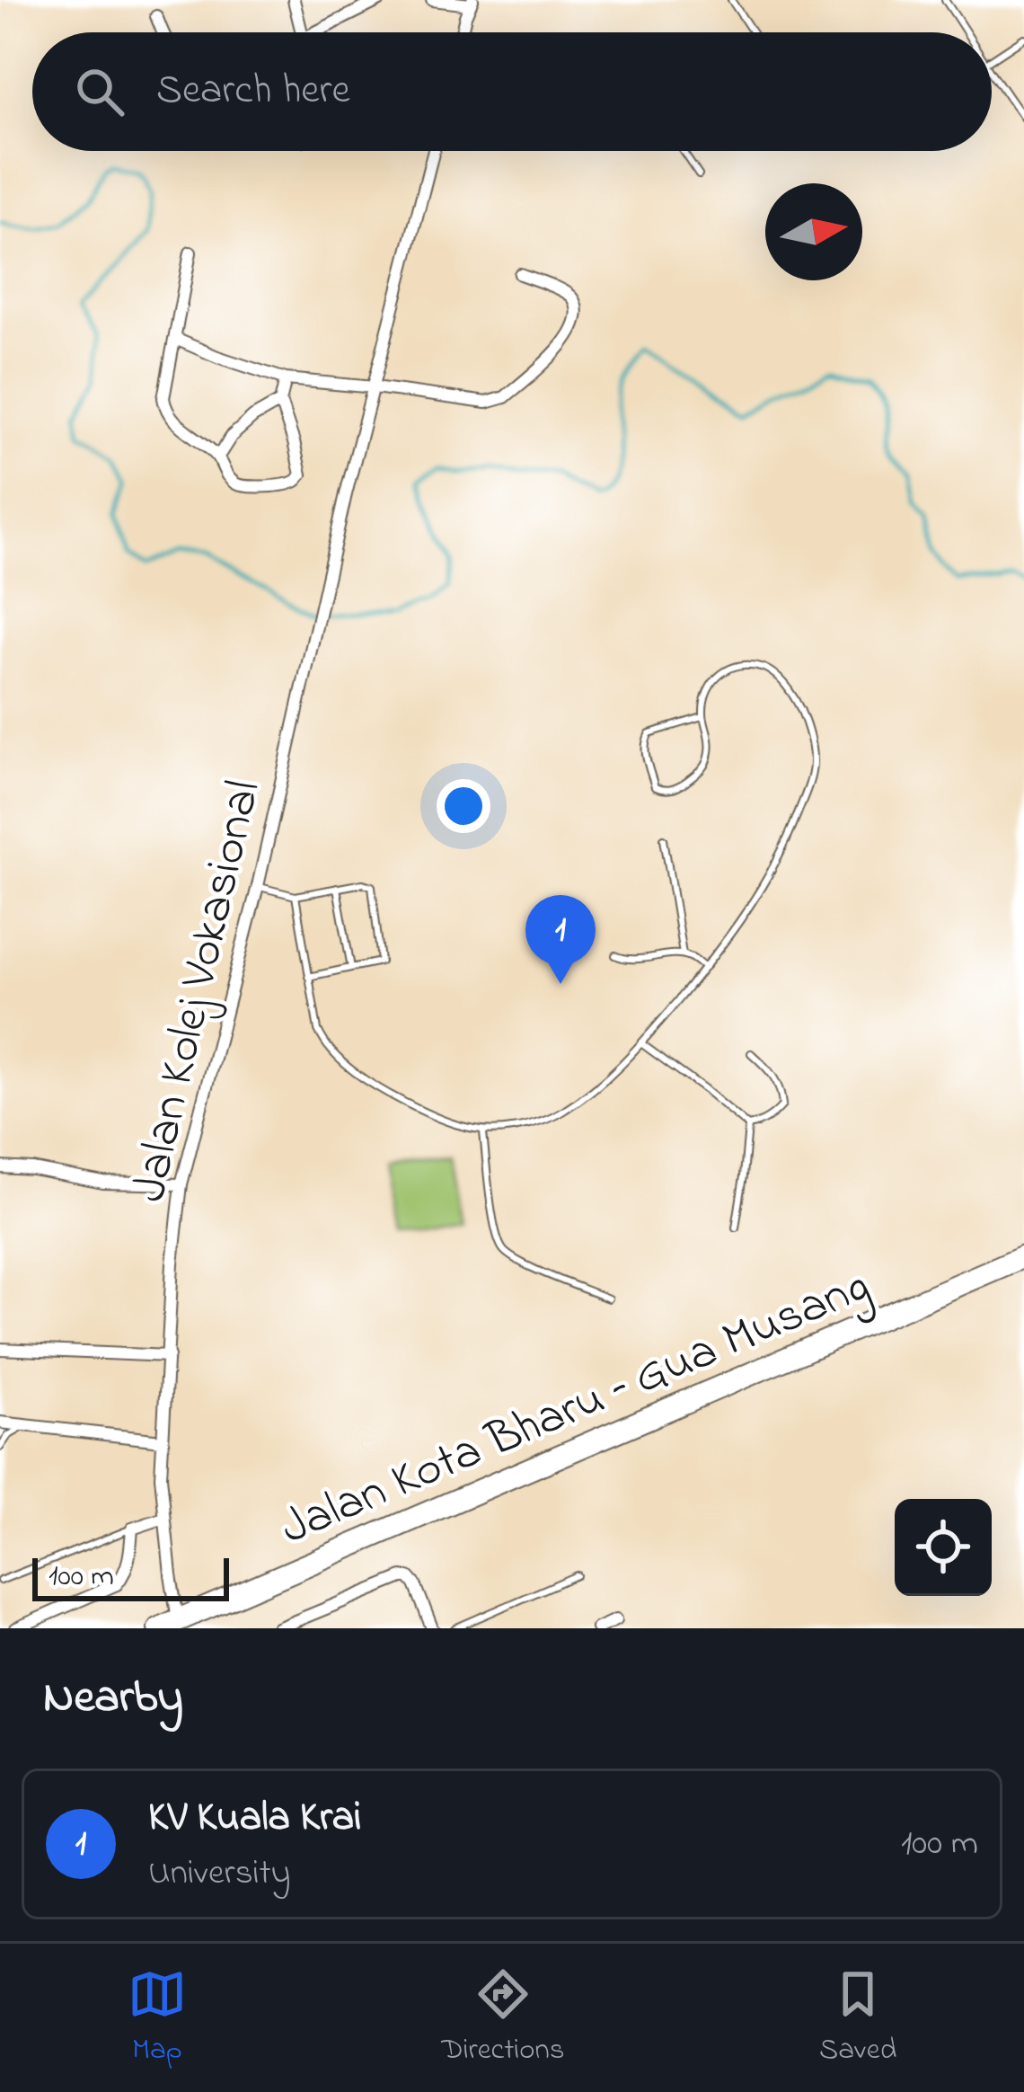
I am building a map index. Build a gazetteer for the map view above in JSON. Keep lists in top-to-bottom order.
{
  "streets": {
    "highway": ["Jalan Kota Bharu – Gua Musang"],
    "street": ["Jalan Kolej Vokasional"]
  },
  "crossings": [
    ["Jalan Kolej Vokasional", "Jalan Kota Bharu – Gua Musang"]
  ],
  "scale_bar": "100 m",
  "north": "right",
  "page": {
    "search": "Search here",
    "pins": "1",
    "scale": "100 m",
    "heading": "Nearby",
    "list": [
      {
        "mark": "1",
        "name": "KV Kuala Krai",
        "note": "University",
        "value": "100 m"
      }
    ],
    "nav": ["Map", "Directions", "Saved"]
  }
}
